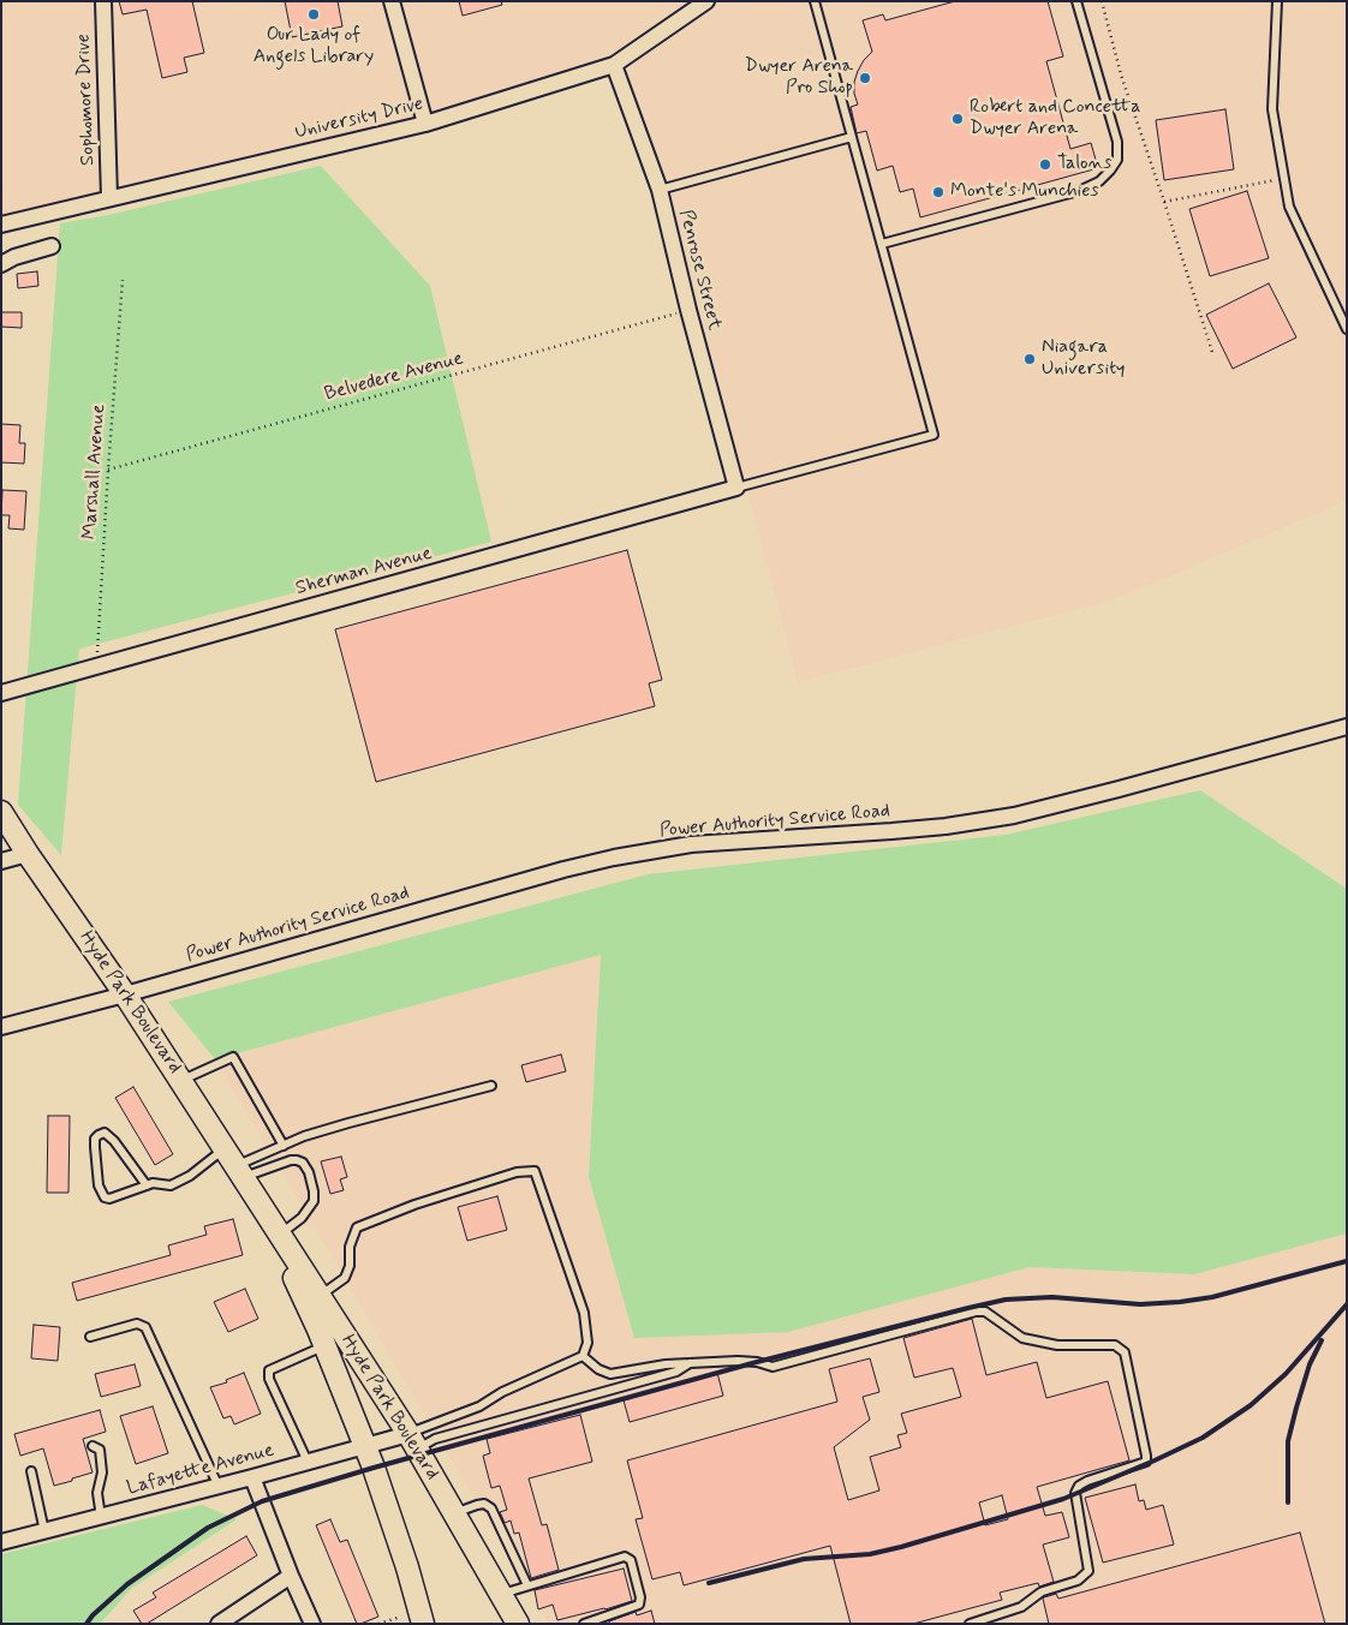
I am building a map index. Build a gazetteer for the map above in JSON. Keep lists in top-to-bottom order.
{
  "streets": {
    "main road": ["Hyde Park Boulevard"],
    "street": [
      "Sophomore Drive",
      "University Drive",
      "Penrose Street",
      "Sherman Avenue",
      "Power Authority Service Road",
      "Lafayette Avenue"
    ],
    "path": ["Belvedere Avenue", "Marshall Avenue"]
  },
  "crossings": [
    ["Sophomore Drive", "University Drive"],
    ["University Drive", "Penrose Street"],
    ["Penrose Street", "Belvedere Avenue"],
    ["Penrose Street", "Sherman Avenue"],
    ["Belvedere Avenue", "Marshall Avenue"],
    ["Marshall Avenue", "Sherman Avenue"],
    ["Power Authority Service Road", "Hyde Park Boulevard"],
    ["Hyde Park Boulevard", "Lafayette Avenue"]
  ],
  "places": [
    "Our Lady of Angels Library",
    "Dwyer Arena Pro Shop",
    "Robert and Concetta Dwyer Arena",
    "Talons",
    "Monte's Munchies",
    "Niagara University"
  ]
}
